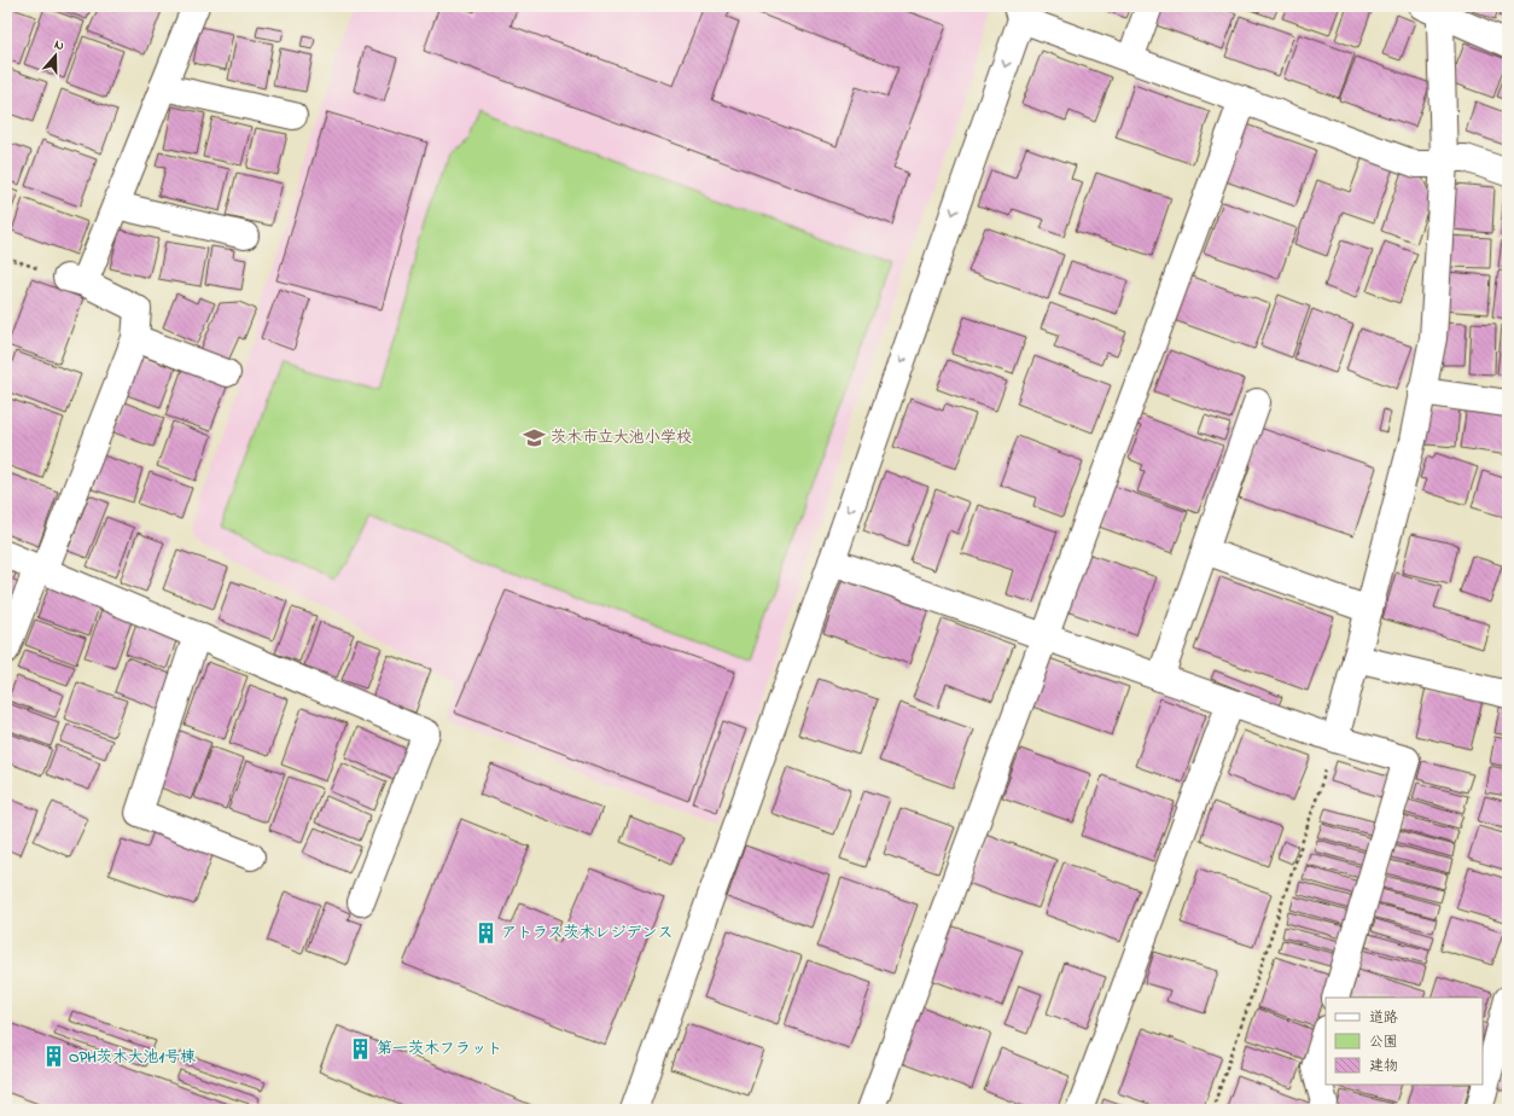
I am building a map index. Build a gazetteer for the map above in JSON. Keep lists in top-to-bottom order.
{
  "places": {
    "school or university": ["茨木市立大池小学校"],
    "building": ["アトラス茨木レジデンス", "第一茨木フラット", "OPH茨木大池1号棟"]
  },
  "legend": ["道路", "公園", "建物"],
  "north": "top"
}
